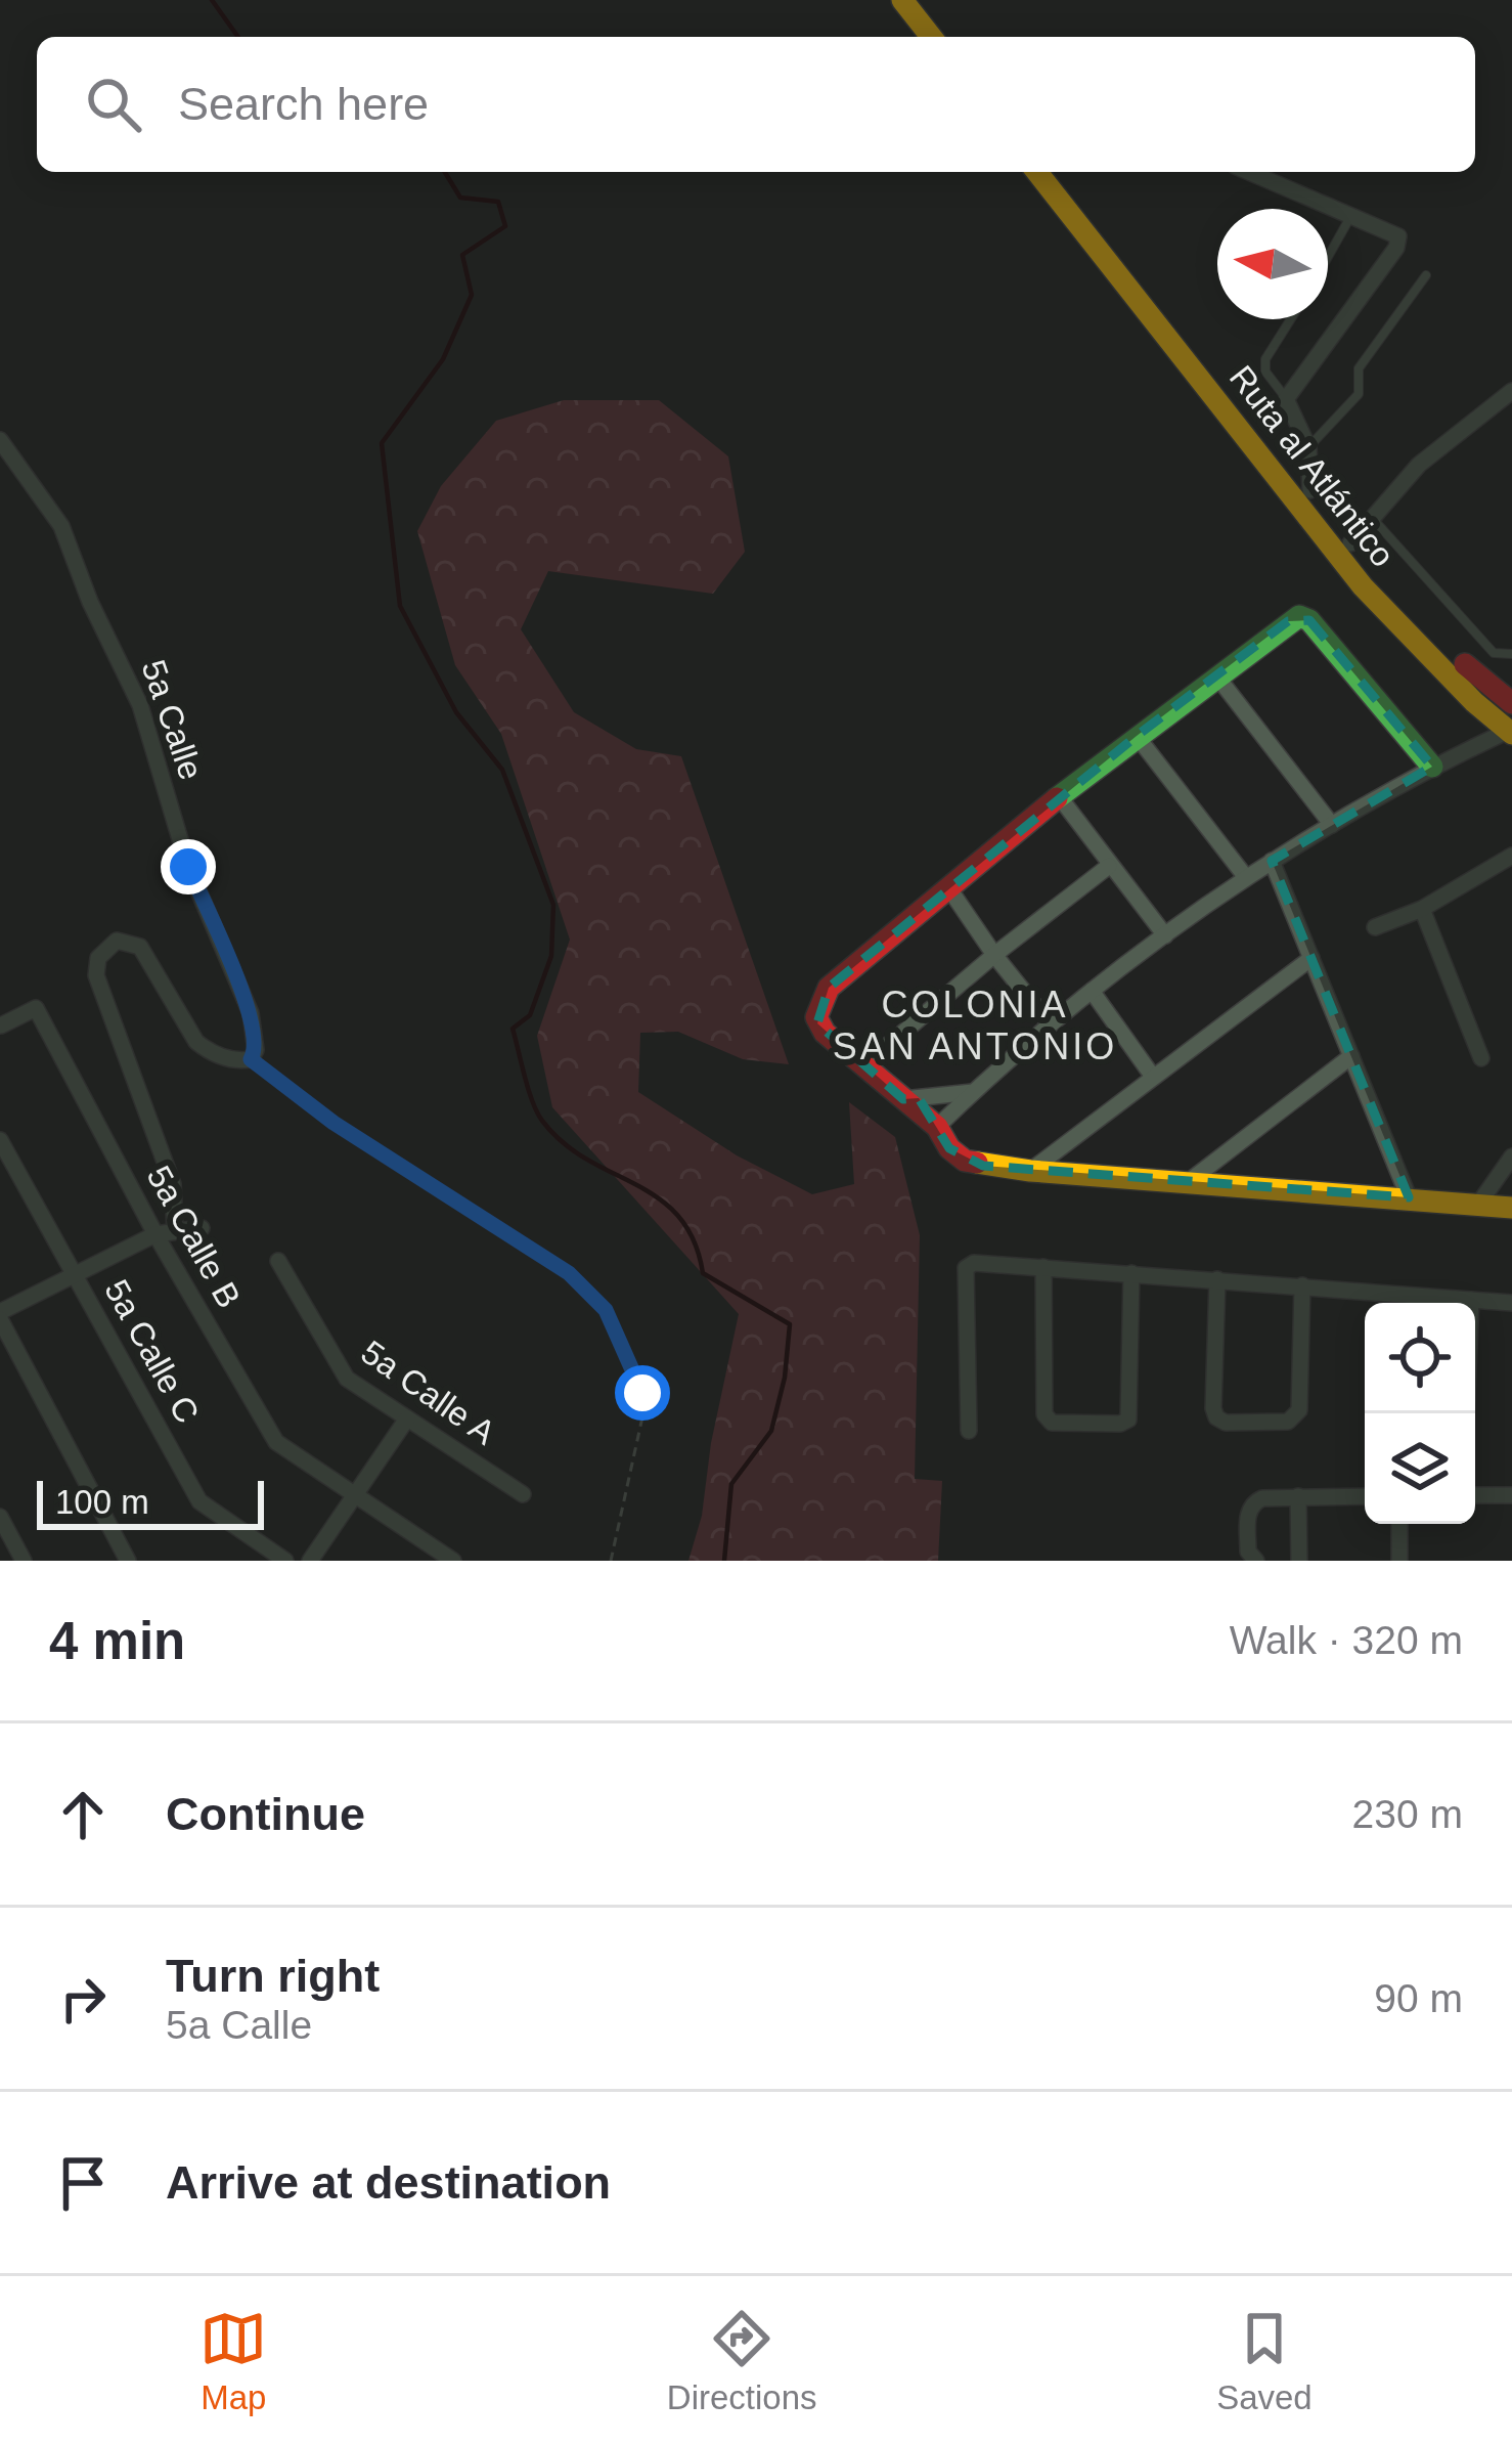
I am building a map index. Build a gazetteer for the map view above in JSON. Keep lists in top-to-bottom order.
{
  "streets": {
    "main road": ["Ruta al Atlántico"],
    "street": [
      "5a Calle",
      "5a Calle B",
      "5a Calle C",
      "5a Calle A"
    ]
  },
  "districts": ["COLONIA SAN ANTONIO"],
  "scale_bar": "100 m",
  "north": "left",
  "page": {
    "search": "Search here",
    "scale": "100 m",
    "heading": ["4 min", "Walk · 320 m"],
    "list": [
      ["Continue", "230 m"],
      ["Turn right", "5a Calle", "90 m"],
      "Arrive at destination"
    ],
    "nav": ["Map", "Directions", "Saved"]
  }
}
